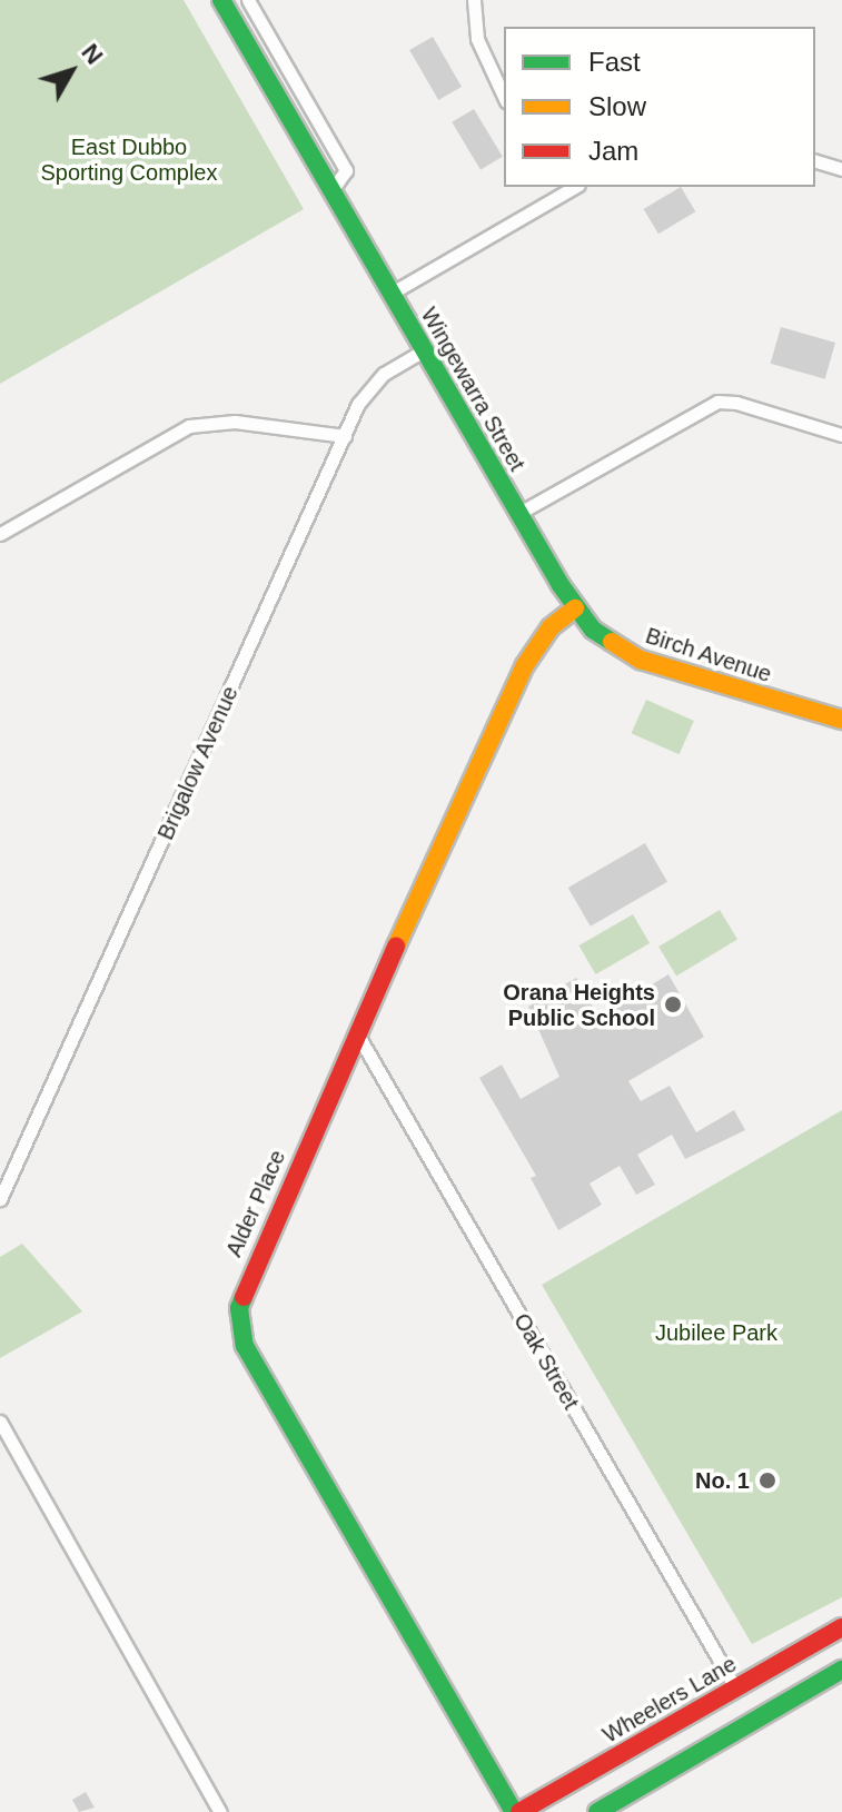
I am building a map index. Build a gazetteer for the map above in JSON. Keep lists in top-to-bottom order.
{
  "streets": {
    "street": [
      "Wingewarra Street",
      "Birch Avenue",
      "Brigalow Avenue",
      "Alder Place",
      "Oak Street",
      "Wheelers Lane"
    ]
  },
  "crossings": [
    ["Wingewarra Street", "Birch Avenue"],
    ["Wingewarra Street", "Brigalow Avenue"],
    ["Wingewarra Street", "Alder Place"],
    ["Birch Avenue", "Alder Place"],
    ["Alder Place", "Oak Street"],
    ["Alder Place", "Wheelers Lane"],
    ["Oak Street", "Wheelers Lane"]
  ],
  "parks": ["East Dubbo Sporting Complex", "Jubilee Park"],
  "places": ["Orana Heights Public School", "No. 1"],
  "legend": ["Fast", "Slow", "Jam"],
  "north": "top right"
}
